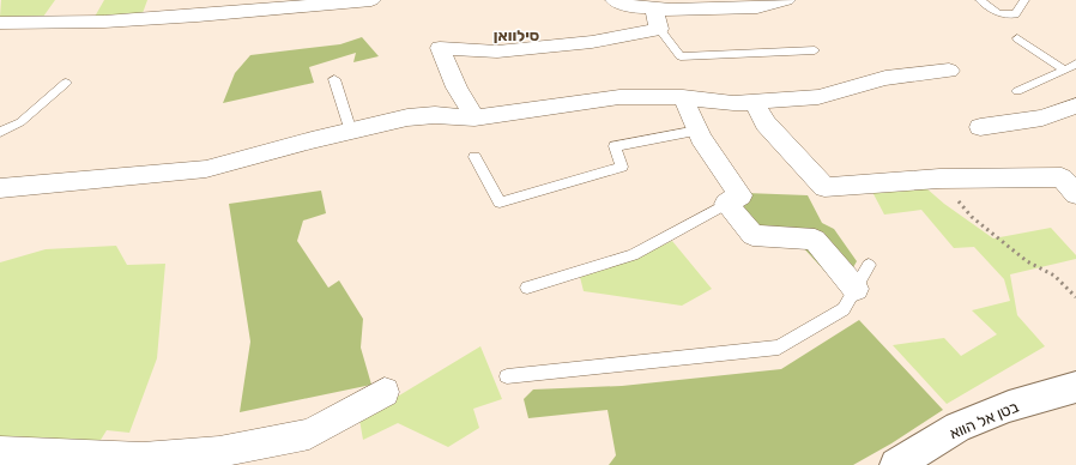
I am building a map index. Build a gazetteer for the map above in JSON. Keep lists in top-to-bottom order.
{
  "streets": {
    "street": ["בטן אל הווא"]
  },
  "districts": ["סילוואן"]
}
